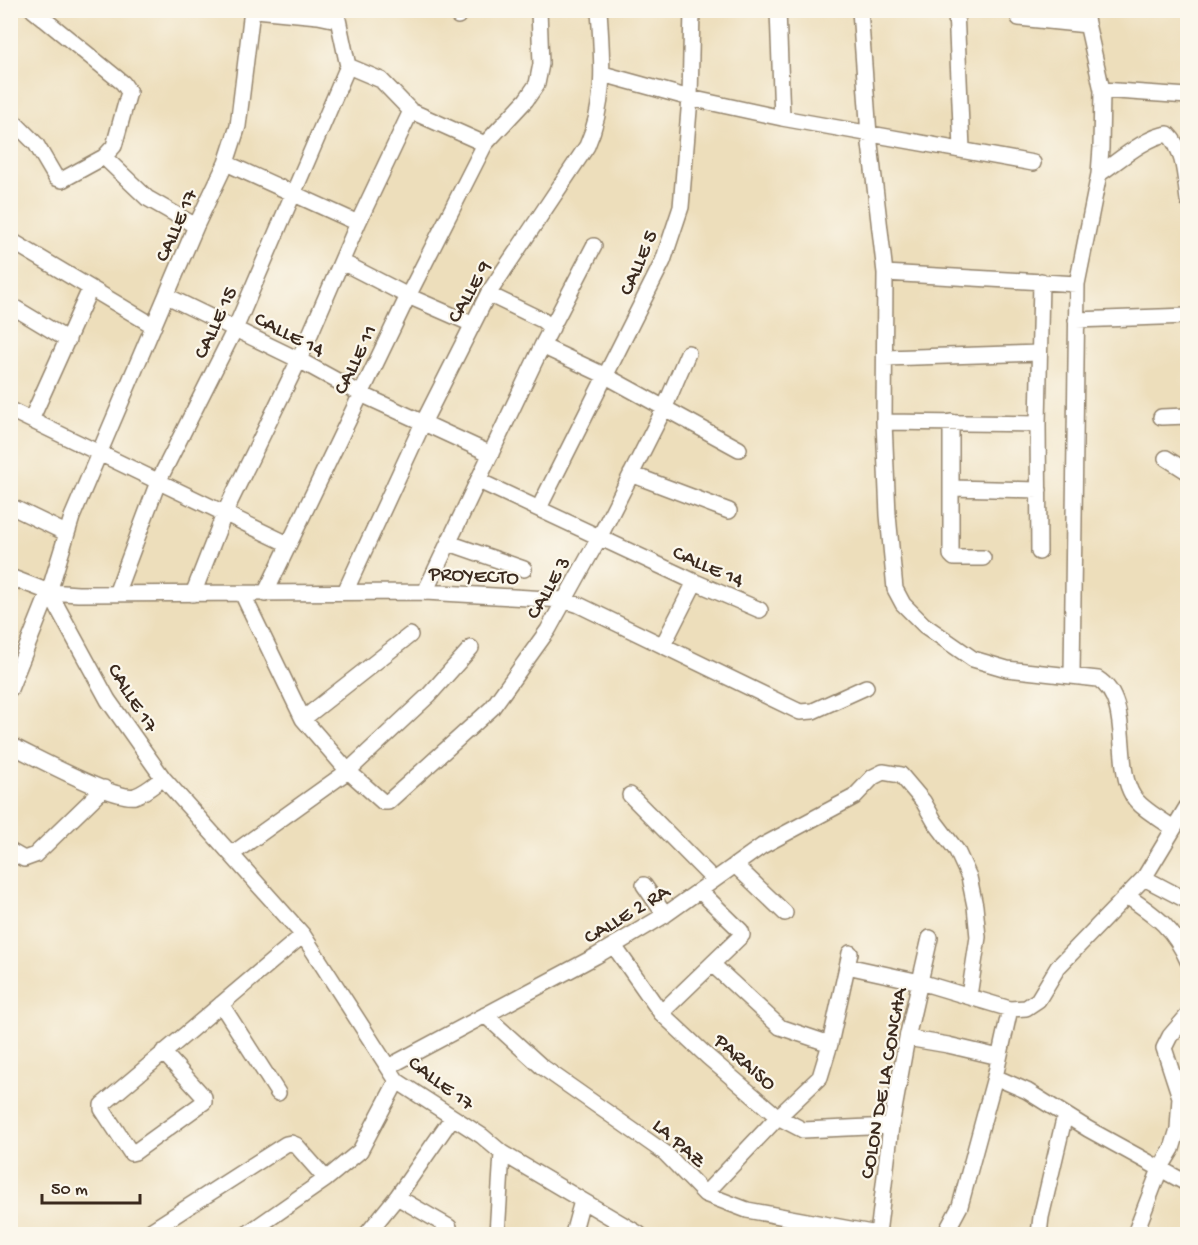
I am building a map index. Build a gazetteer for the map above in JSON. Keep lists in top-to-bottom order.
{
  "streets": {
    "street": [
      "CALLE 17",
      "CALLE 5",
      "CALLE 9",
      "CALLE 15",
      "CALLE 14",
      "CALLE 11",
      "PROYECTO",
      "CALLE 3",
      "CALLE 2 RA",
      "PARAISO",
      "COLON DE LA CONCHA",
      "LA PAZ"
    ]
  },
  "crossings": [
    ["CALLE 17", "CALLE 14"],
    ["CALLE 17", "PROYECTO"],
    ["CALLE 17", "CALLE 2 RA"],
    ["CALLE 5", "CALLE 14"],
    ["CALLE 9", "CALLE 14"],
    ["CALLE 9", "PROYECTO"],
    ["CALLE 15", "CALLE 14"],
    ["CALLE 15", "PROYECTO"],
    ["CALLE 14", "CALLE 11"],
    ["CALLE 14", "CALLE 3"],
    ["CALLE 11", "PROYECTO"],
    ["PROYECTO", "CALLE 3"],
    ["CALLE 2 RA", "PARAISO"],
    ["CALLE 2 RA", "LA PAZ"],
    ["PARAISO", "COLON DE LA CONCHA"],
    ["COLON DE LA CONCHA", "LA PAZ"]
  ],
  "scale_bar": "50 m"
}
